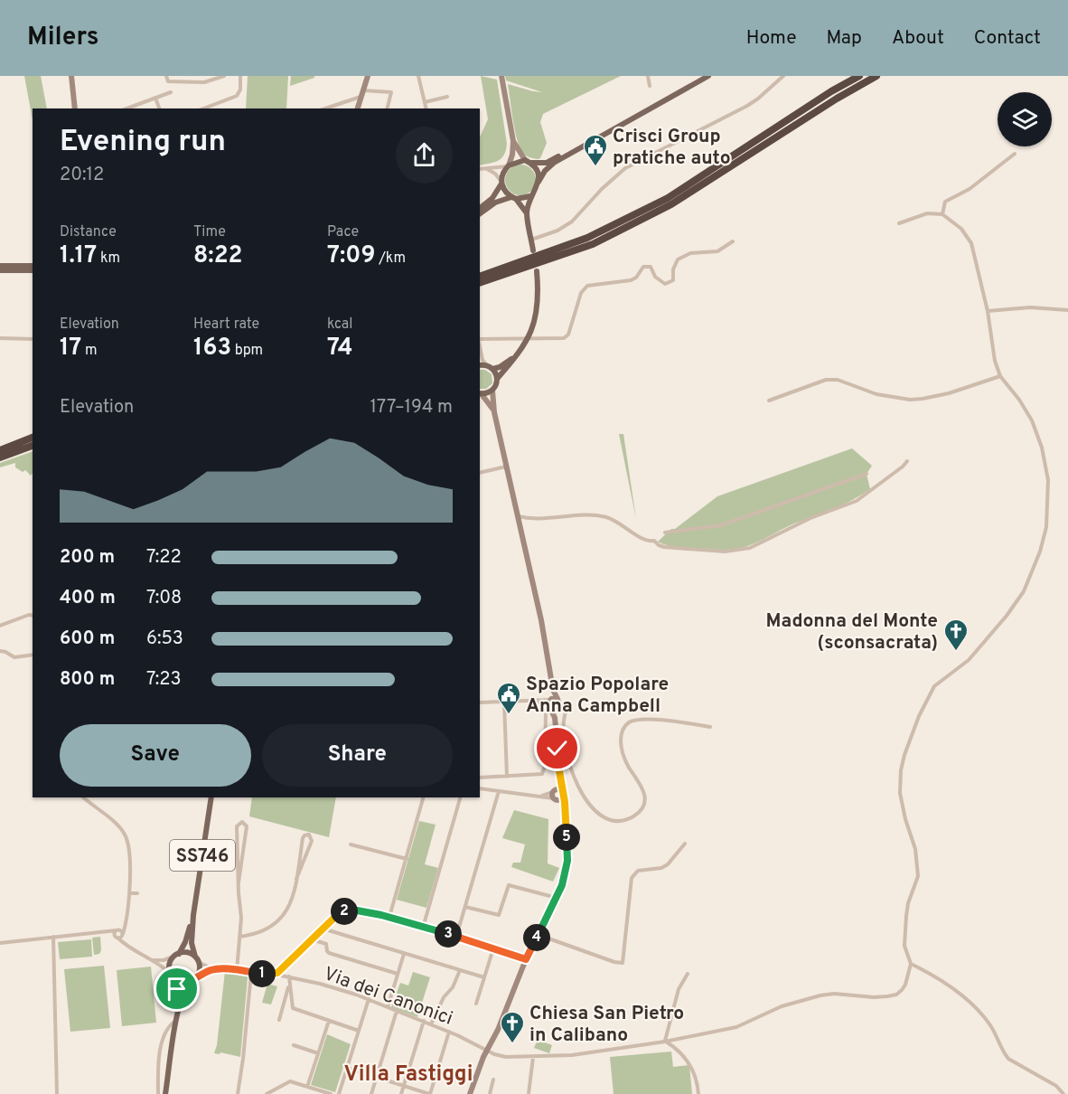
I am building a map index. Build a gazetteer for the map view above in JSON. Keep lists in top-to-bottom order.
{
  "streets": {
    "main road": ["SS746"],
    "street": ["Via dei Canonici"]
  },
  "crossings": [
    ["SS746", "Via dei Canonici"]
  ],
  "districts": ["Villa Fastiggi"],
  "places": {
    "public building": ["Crisci Group pratiche auto", "Spazio Popolare Anna Campbell"],
    "church": ["Madonna del Monte (sconsacrata)", "Chiesa San Pietro in Calibano"]
  },
  "page": {
    "header": "Milers",
    "nav": [
      "Home",
      "Map",
      "About",
      "Contact"
    ],
    "heading": ["Evening run", "20:12"],
    "stats": [
      ["Distance", "1.17 km"],
      ["Time", "8:22"],
      ["Pace", "7:09 /km"],
      ["Elevation", "17 m"],
      ["Heart rate", "163 bpm"],
      ["kcal", "74"]
    ],
    "chart": ["Elevation", "177–194 m"],
    "list": [
      {
        "name": "200 m",
        "note": "7:22"
      },
      {
        "name": "400 m",
        "note": "7:08"
      },
      {
        "name": "600 m",
        "note": "6:53"
      },
      {
        "name": "800 m",
        "note": "7:23"
      }
    ],
    "buttons": ["Save", "Share"],
    "pins": [
      "5",
      "2",
      "3",
      "4",
      "1"
    ]
  }
}
